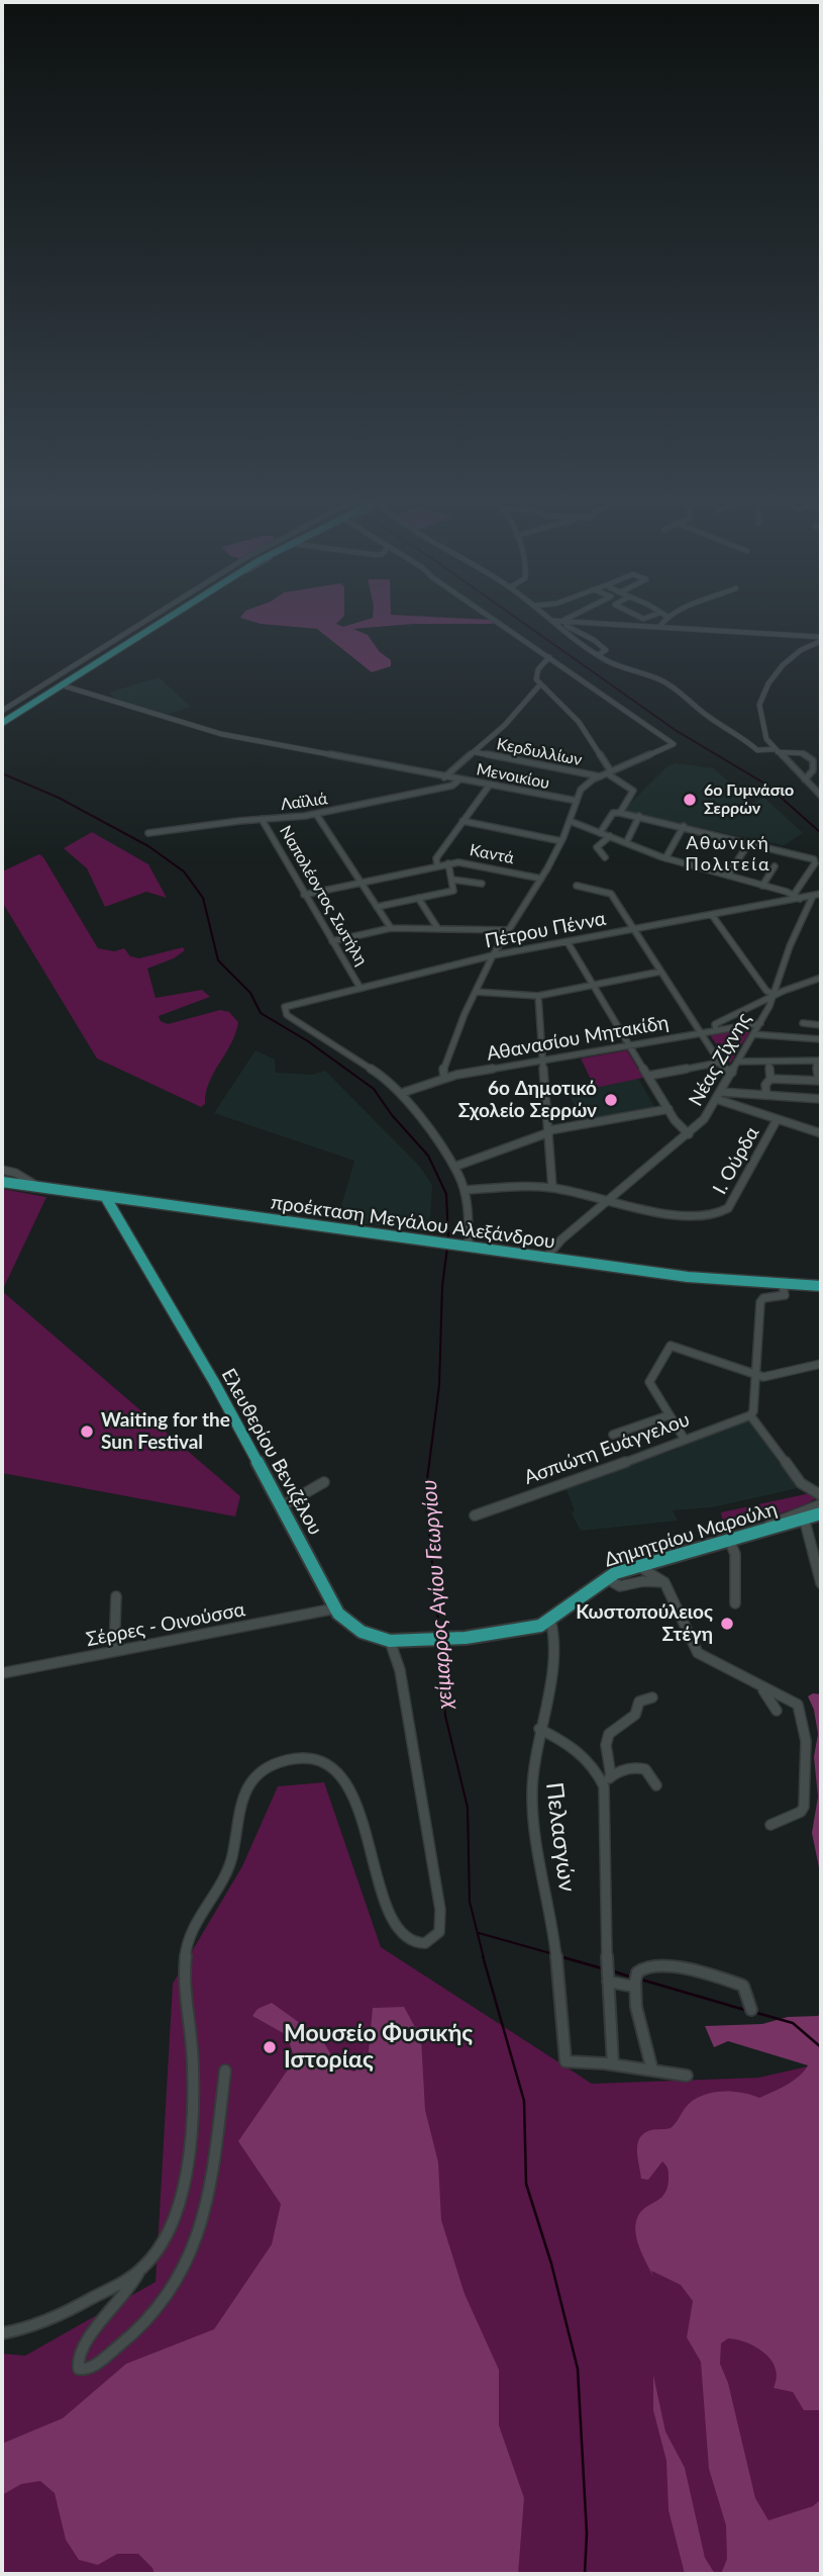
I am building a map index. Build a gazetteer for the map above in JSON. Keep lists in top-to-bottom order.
{
  "streets": {
    "main road": ["προέκταση Μεγάλου Αλεξάνδρου", "Ελευθερίου Βενιζέλου", "Δημητρίου Μαρούλη"],
    "street": [
      "Κερδυλλίων",
      "Μενοικίου",
      "Λαϊλιά",
      "Καντά",
      "Ναπολέοντος Σωτήλη",
      "Πέτρου Πέννα",
      "Αθανασίου Μητακίδη",
      "Νέας Ζίχνης",
      "Ι. Ούρδα",
      "Ασπιώτη Ευάγγελου",
      "Σέρρες - Οινούσσα",
      "Πελασγών"
    ]
  },
  "crossings": [
    ["Μενοικίου", "Λαϊλιά"],
    ["Λαϊλιά", "Ναπολέοντος Σωτήλη"],
    ["Καντά", "Ναπολέοντος Σωτήλη"],
    ["Ναπολέοντος Σωτήλη", "Πέτρου Πέννα"],
    ["Πέτρου Πέννα", "Αθανασίου Μητακίδη"],
    ["Πέτρου Πέννα", "Νέας Ζίχνης"],
    ["Αθανασίου Μητακίδη", "Νέας Ζίχνης"],
    ["Νέας Ζίχνης", "Ι. Ούρδα"],
    ["Νέας Ζίχνης", "προέκταση Μεγάλου Αλεξάνδρου"],
    ["προέκταση Μεγάλου Αλεξάνδρου", "Ελευθερίου Βενιζέλου"],
    ["Ελευθερίου Βενιζέλου", "Δημητρίου Μαρούλη"],
    ["Ελευθερίου Βενιζέλου", "Σέρρες - Οινούσσα"],
    ["Δημητρίου Μαρούλη", "Πελασγών"]
  ],
  "districts": ["Αθωνική Πολιτεία"],
  "water": ["χείμαρρος Αγίου Γεωργίου"],
  "places": [
    "6ο Γυμνάσιο Σερρών",
    "6ο Δημοτικό Σχολείο Σερρών",
    "Waiting for the Sun Festival",
    "Κωστοπούλειος Στέγη",
    "Μουσείο Φυσικής Ιστορίας"
  ]
}
